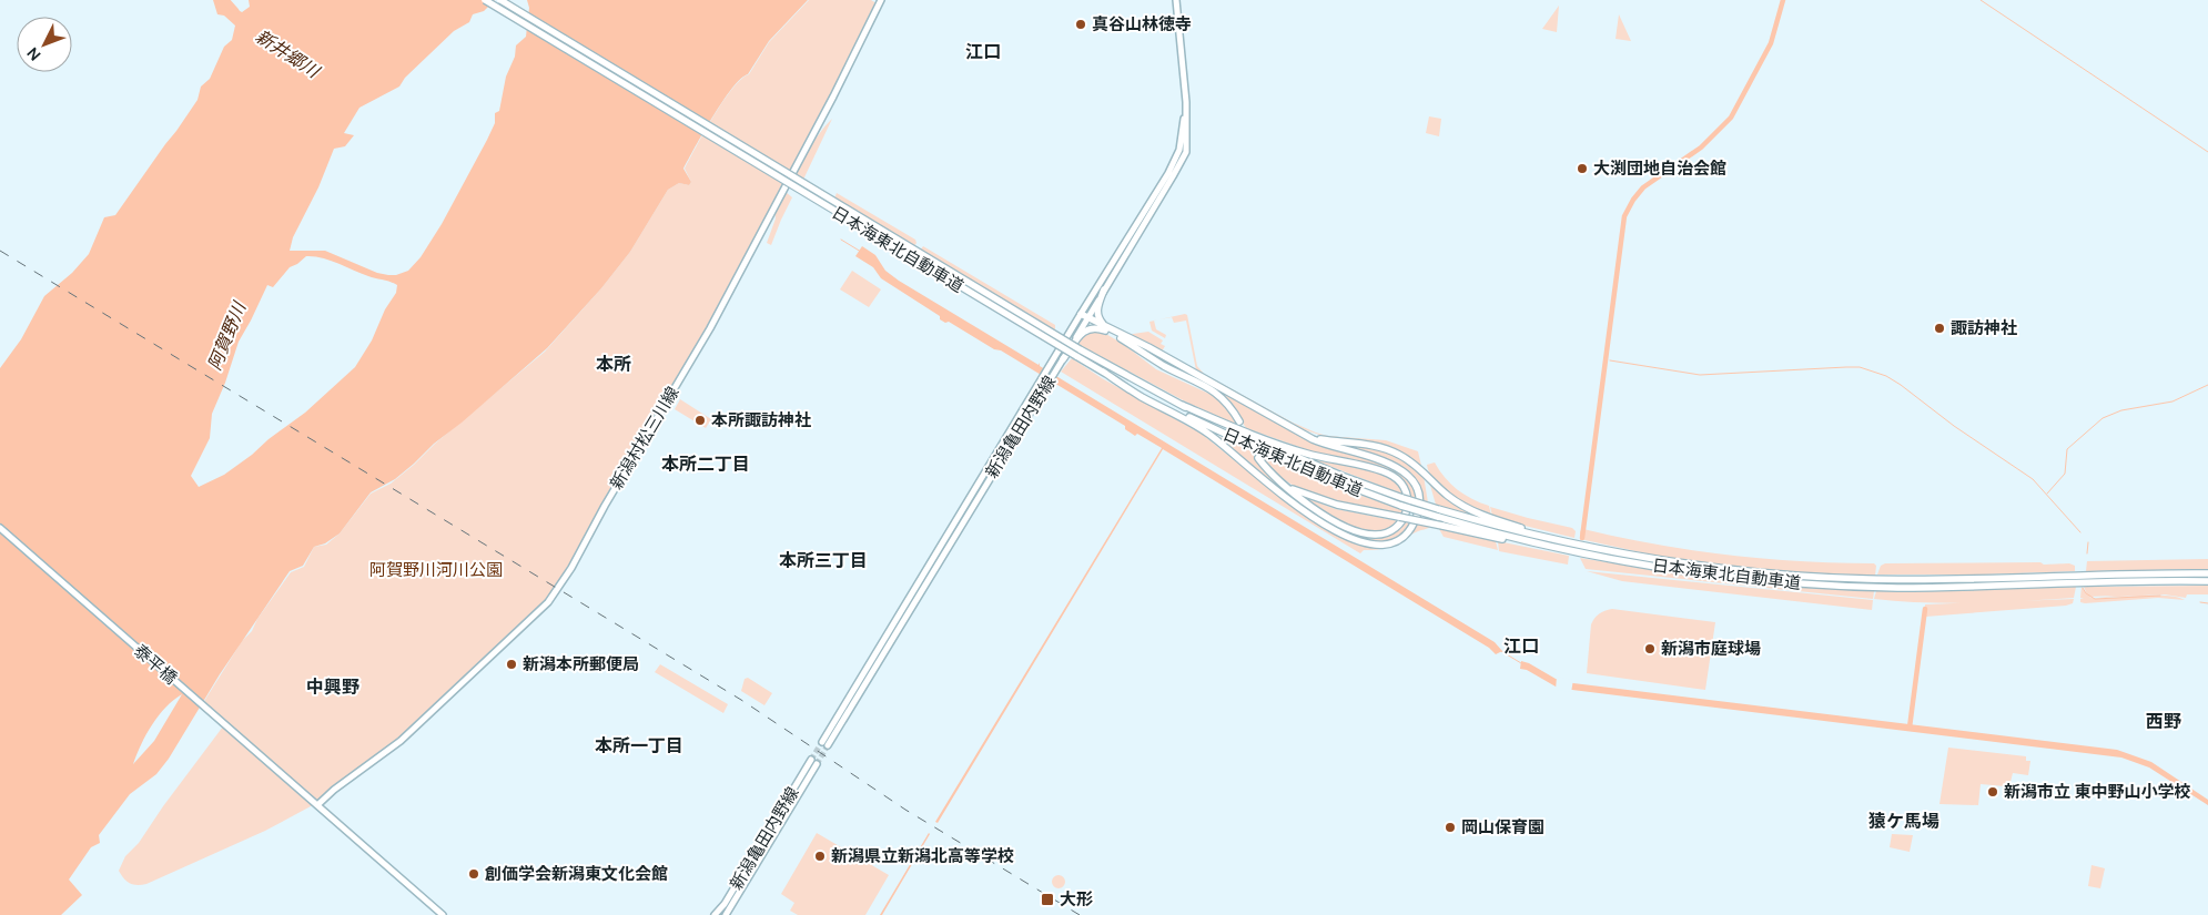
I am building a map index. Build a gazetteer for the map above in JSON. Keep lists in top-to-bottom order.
{
  "streets": {
    "highway": ["日本海東北自動車道"],
    "main road": ["新潟亀田内野線", "新潟村松三川線", "泰平橋"]
  },
  "crossings": [
    ["新潟村松三川線", "泰平橋"]
  ],
  "districts": [
    "江口",
    "本所",
    "本所二丁目",
    "本所三丁目",
    "江口",
    "中興野",
    "西野",
    "本所一丁目",
    "猿ケ馬場"
  ],
  "water": ["新井郷川", "阿賀野川"],
  "parks": ["阿賀野川河川公園"],
  "places": {
    "other": [
      "真谷山林徳寺",
      "大渕団地自治会館",
      "諏訪神社",
      "本所諏訪神社",
      "新潟市庭球場",
      "新潟本所郵便局",
      "新潟市立 東中野山小学校",
      "岡山保育園",
      "新潟県立新潟北高等学校",
      "創価学会新潟東文化会館"
    ],
    "transit": ["大形"]
  },
  "north": "bottom left"
}
